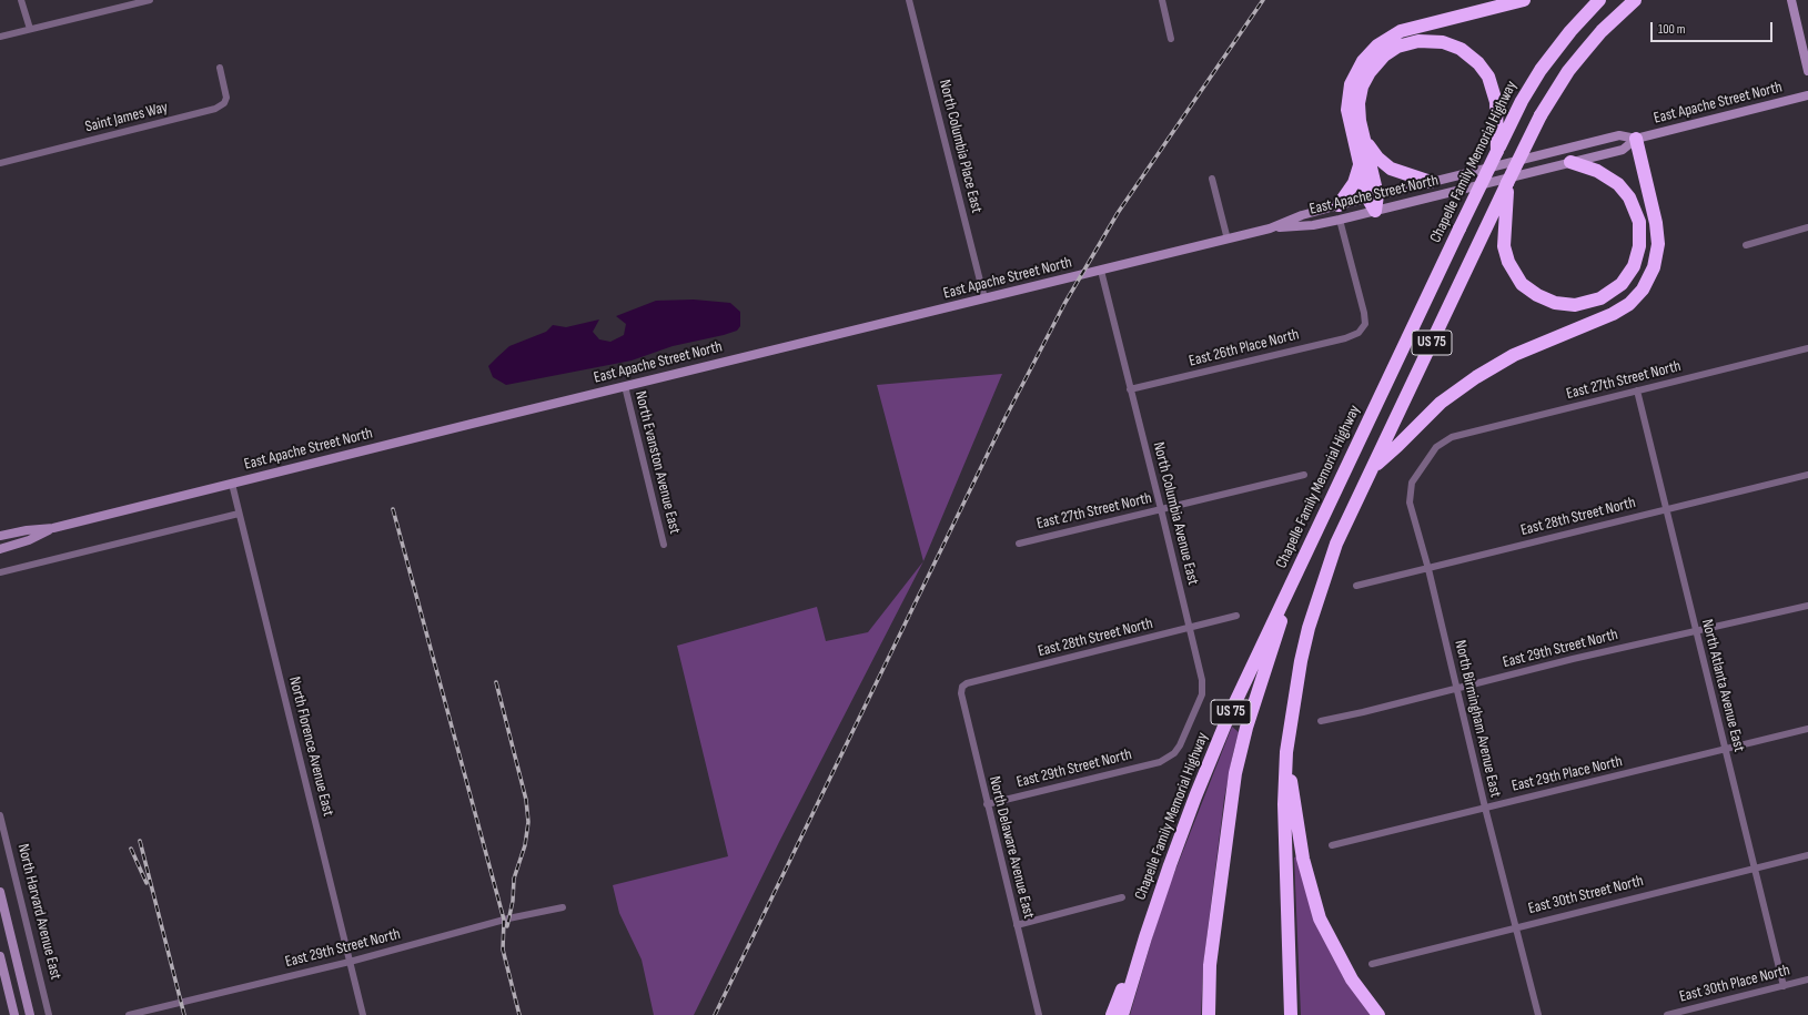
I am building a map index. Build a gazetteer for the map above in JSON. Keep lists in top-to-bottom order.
{
  "streets": {
    "highway": ["Chapelle Family Memorial Highway", "US 75"],
    "main road": ["East Apache Street North"],
    "street": [
      "Saint James Way",
      "North Columbia Place East",
      "East 26th Place North",
      "East 27th Street North",
      "North Evanston Avenue East",
      "North Columbia Avenue East",
      "East 28th Street North",
      "East 29th Street North",
      "North Atlanta Avenue East",
      "North Birmingham Avenue East",
      "North Florence Avenue East",
      "East 29th Place North",
      "North Delaware Avenue East",
      "East 30th Street North",
      "North Harvard Avenue East",
      "East 30th Place North"
    ]
  },
  "crossings": [
    ["East Apache Street North", "North Columbia Place East"],
    ["East Apache Street North", "East 26th Place North"],
    ["East Apache Street North", "North Evanston Avenue East"],
    ["East Apache Street North", "North Columbia Avenue East"],
    ["East Apache Street North", "North Florence Avenue East"],
    ["East 26th Place North", "North Columbia Avenue East"],
    ["East 27th Street North", "North Columbia Avenue East"],
    ["East 27th Street North", "North Atlanta Avenue East"],
    ["East 27th Street North", "North Birmingham Avenue East"],
    ["North Columbia Avenue East", "East 28th Street North"],
    ["North Columbia Avenue East", "East 29th Street North"],
    ["East 28th Street North", "North Atlanta Avenue East"],
    ["East 28th Street North", "North Birmingham Avenue East"],
    ["East 28th Street North", "North Delaware Avenue East"],
    ["East 29th Street North", "North Atlanta Avenue East"],
    ["East 29th Street North", "North Birmingham Avenue East"],
    ["East 29th Street North", "North Florence Avenue East"],
    ["East 29th Street North", "North Delaware Avenue East"],
    ["North Atlanta Avenue East", "East 29th Place North"],
    ["North Atlanta Avenue East", "East 30th Street North"],
    ["North Atlanta Avenue East", "East 30th Place North"],
    ["North Birmingham Avenue East", "East 29th Place North"],
    ["North Birmingham Avenue East", "East 30th Street North"]
  ],
  "scale_bar": "100 m"
}
